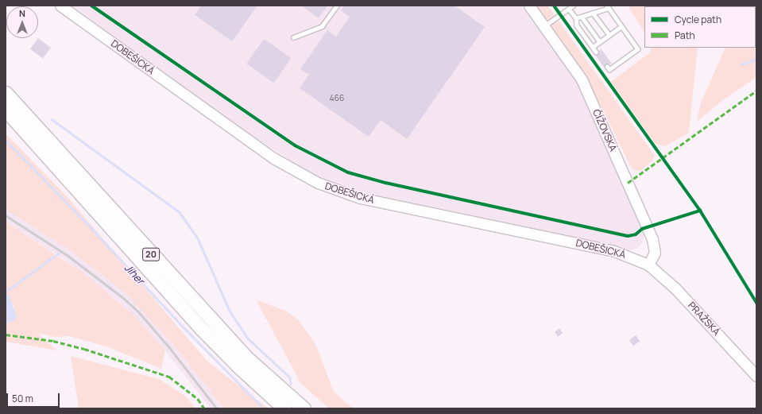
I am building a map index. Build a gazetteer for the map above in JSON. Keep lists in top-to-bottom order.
{
  "streets": {
    "highway": ["20"],
    "street": ["DOBEŠICKÁ", "ČÍŽOVSKÁ", "PRAŽSKÁ"]
  },
  "crossings": [
    ["DOBEŠICKÁ", "ČÍŽOVSKÁ"],
    ["DOBEŠICKÁ", "PRAŽSKÁ"],
    ["ČÍŽOVSKÁ", "PRAŽSKÁ"]
  ],
  "water": ["Jiher"],
  "house_numbers": ["466"],
  "legend": ["Cycle path", "Path"],
  "scale_bar": "50 m",
  "north": "top"
}
